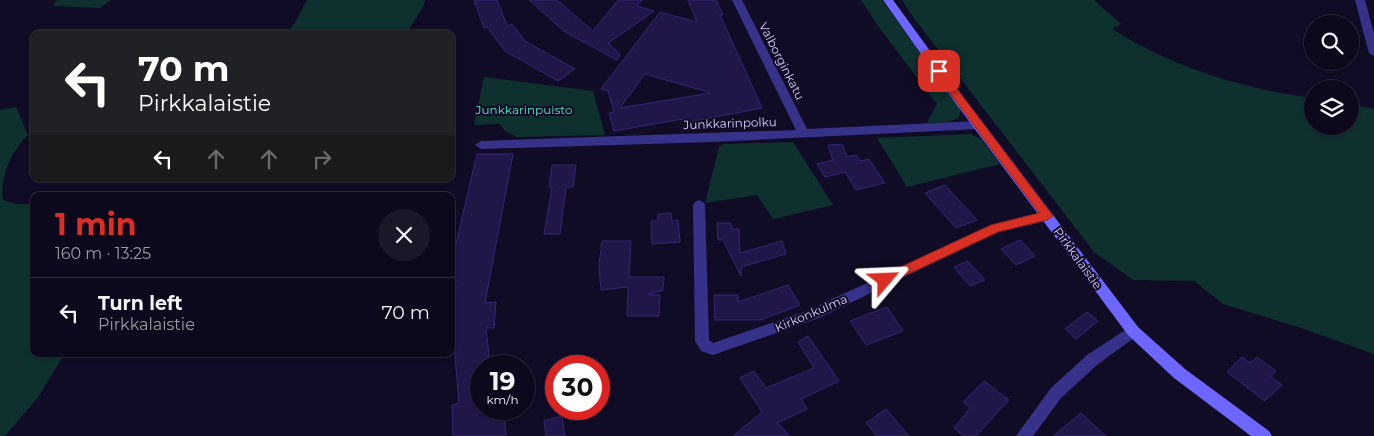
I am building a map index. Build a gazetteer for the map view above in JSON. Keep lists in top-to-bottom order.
{
  "streets": {
    "street": [
      "Valborginkatu",
      "Junkkarinpolku",
      "Pirkkalaistie",
      "Kirkonkulma"
    ]
  },
  "crossings": [
    ["Valborginkatu", "Junkkarinpolku"],
    ["Junkkarinpolku", "Pirkkalaistie"],
    ["Pirkkalaistie", "Kirkonkulma"]
  ],
  "parks": ["Junkkarinpuisto"],
  "page": {
    "turn": ["70 m", "Pirkkalaistie"],
    "heading": ["1 min", "160 m · 13:25"],
    "list": [
      {
        "name": "Turn left",
        "note": "Pirkkalaistie",
        "value": "70 m"
      }
    ],
    "speed": "19 km/h",
    "limit": "30"
  }
}
